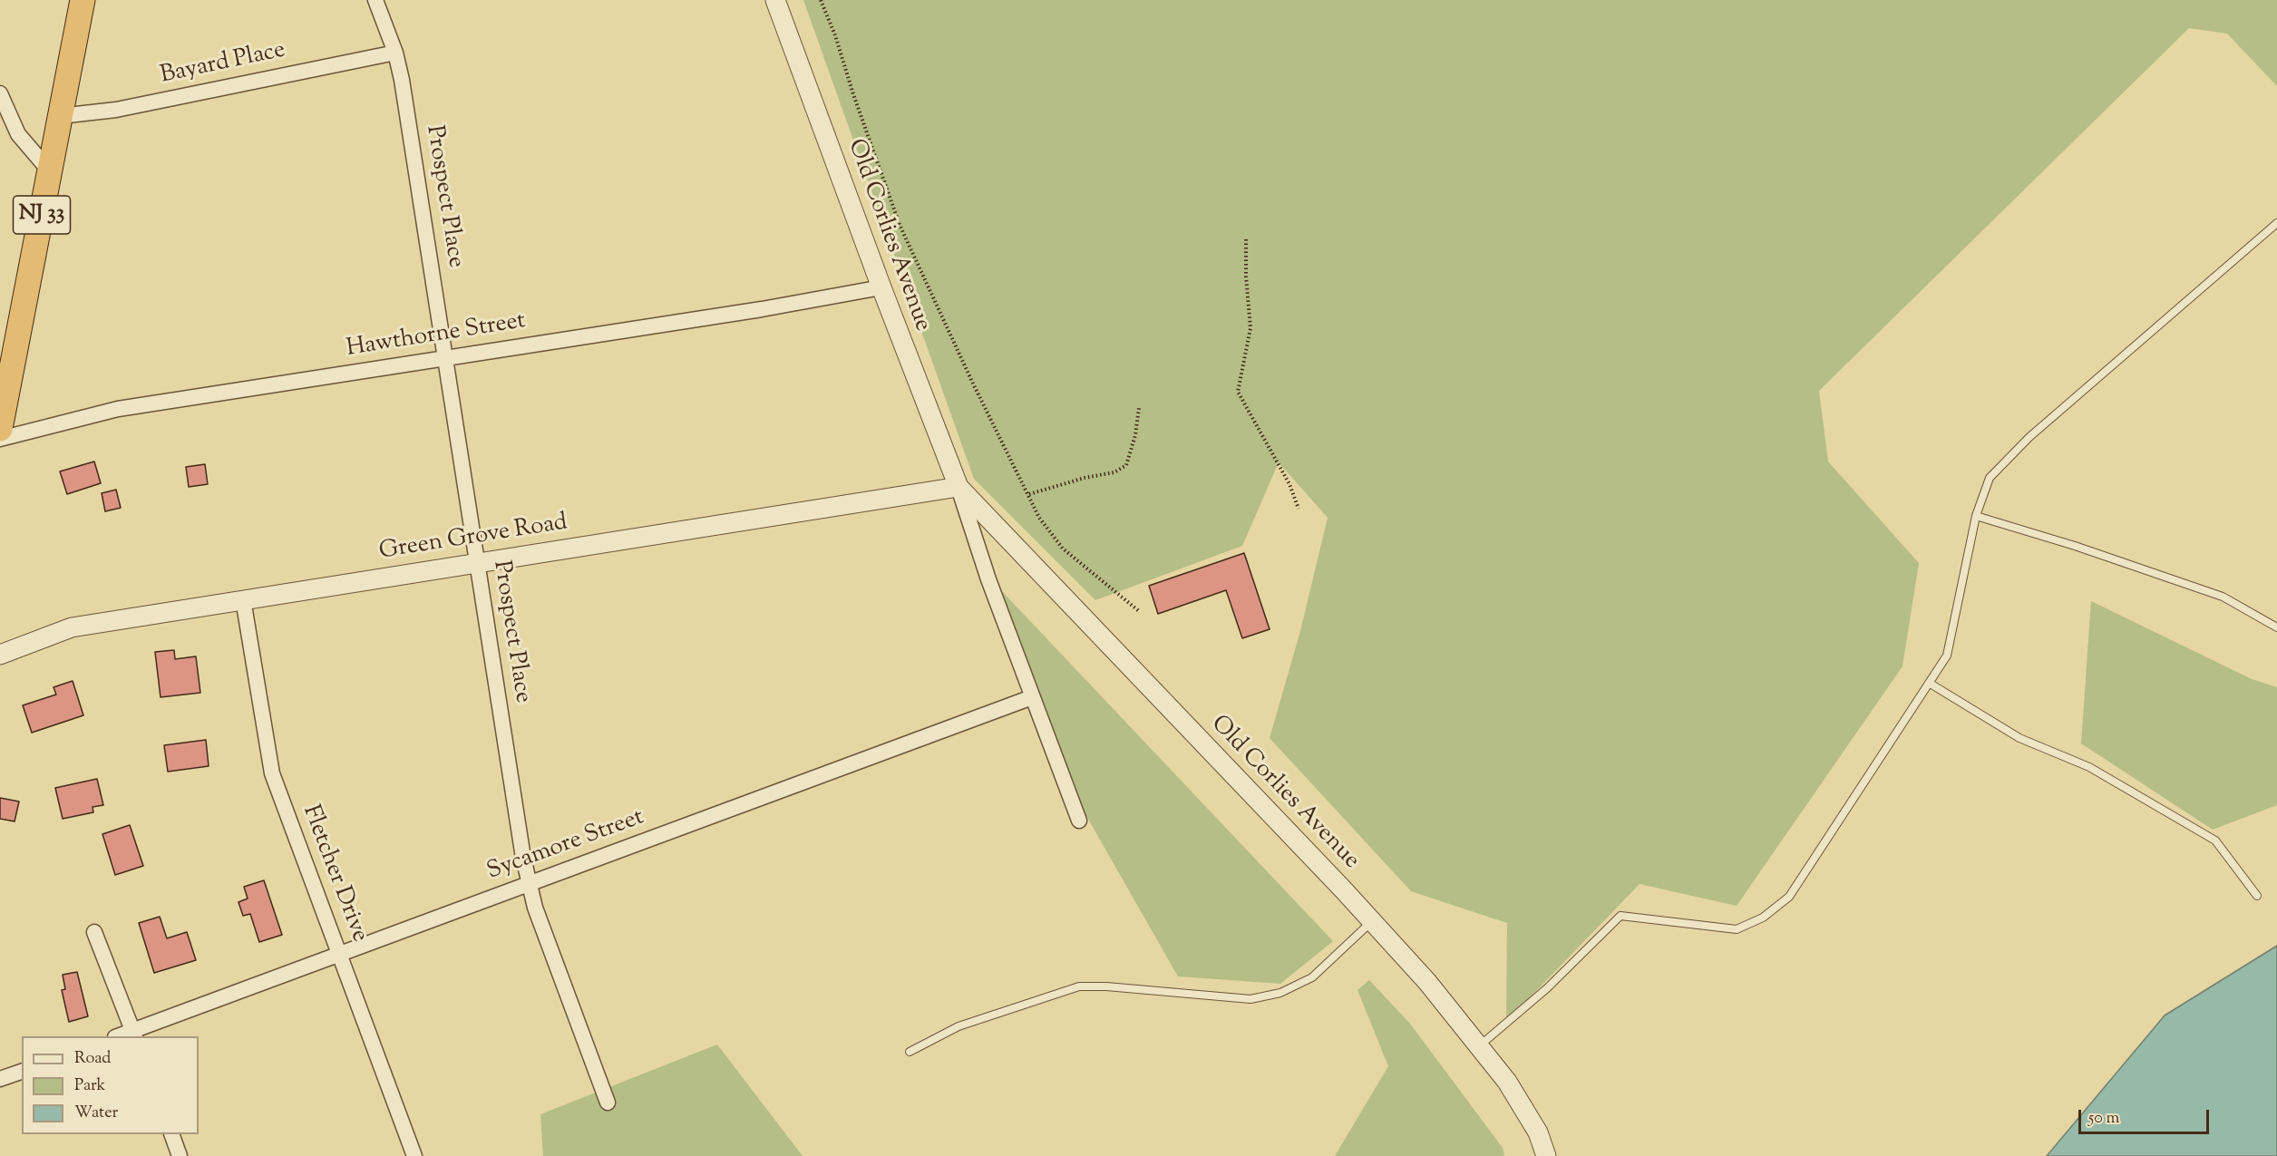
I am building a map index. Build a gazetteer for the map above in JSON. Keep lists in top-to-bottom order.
{
  "streets": {
    "highway": ["NJ 33"],
    "street": [
      "Bayard Place",
      "Prospect Place",
      "Old Corlies Avenue",
      "Hawthorne Street",
      "Green Grove Road",
      "Sycamore Street",
      "Fletcher Drive"
    ]
  },
  "crossings": [
    ["Bayard Place", "Prospect Place"],
    ["Bayard Place", "NJ 33"],
    ["Prospect Place", "Hawthorne Street"],
    ["Prospect Place", "Green Grove Road"],
    ["Prospect Place", "Sycamore Street"],
    ["Old Corlies Avenue", "Hawthorne Street"],
    ["Old Corlies Avenue", "Green Grove Road"],
    ["Old Corlies Avenue", "Sycamore Street"],
    ["Green Grove Road", "Fletcher Drive"],
    ["Sycamore Street", "Fletcher Drive"]
  ],
  "legend": ["Road", "Park", "Water"],
  "scale_bar": "50 m"
}
